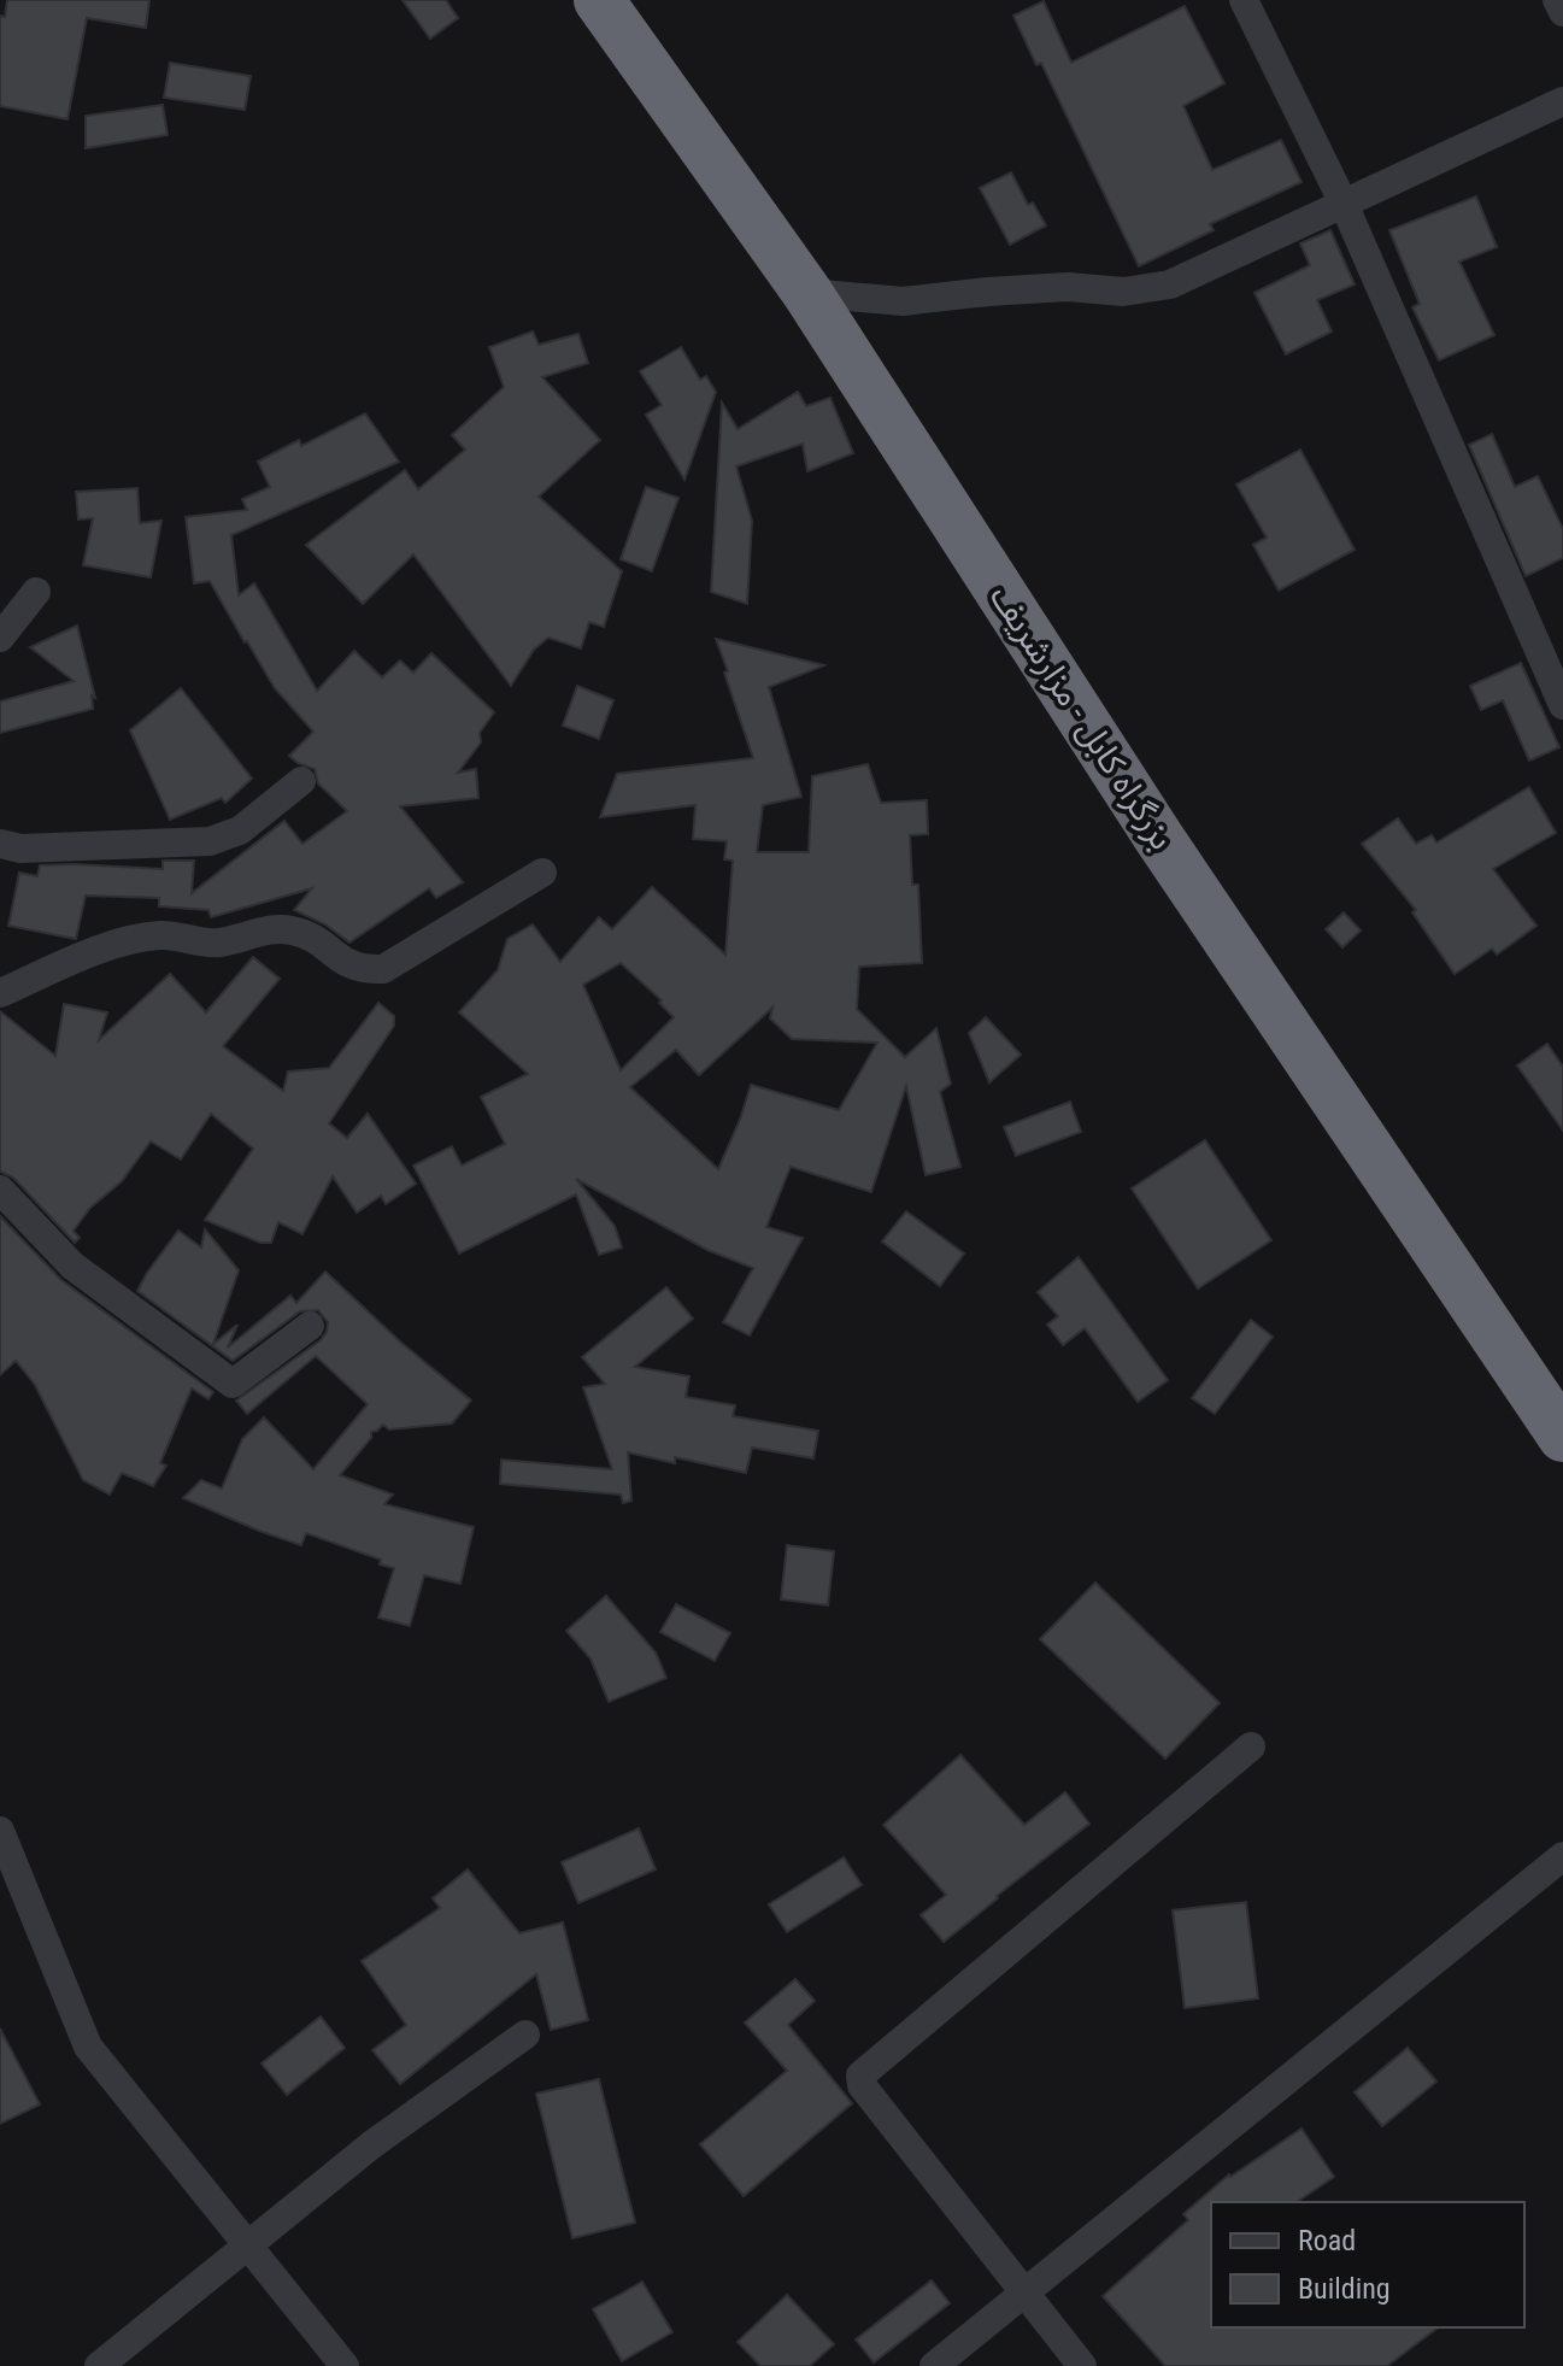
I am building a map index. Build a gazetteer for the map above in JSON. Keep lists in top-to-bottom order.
{
  "streets": {
    "highway": ["بزرگراه کابل - مزارشریف"]
  },
  "legend": ["Road", "Building"]
}
